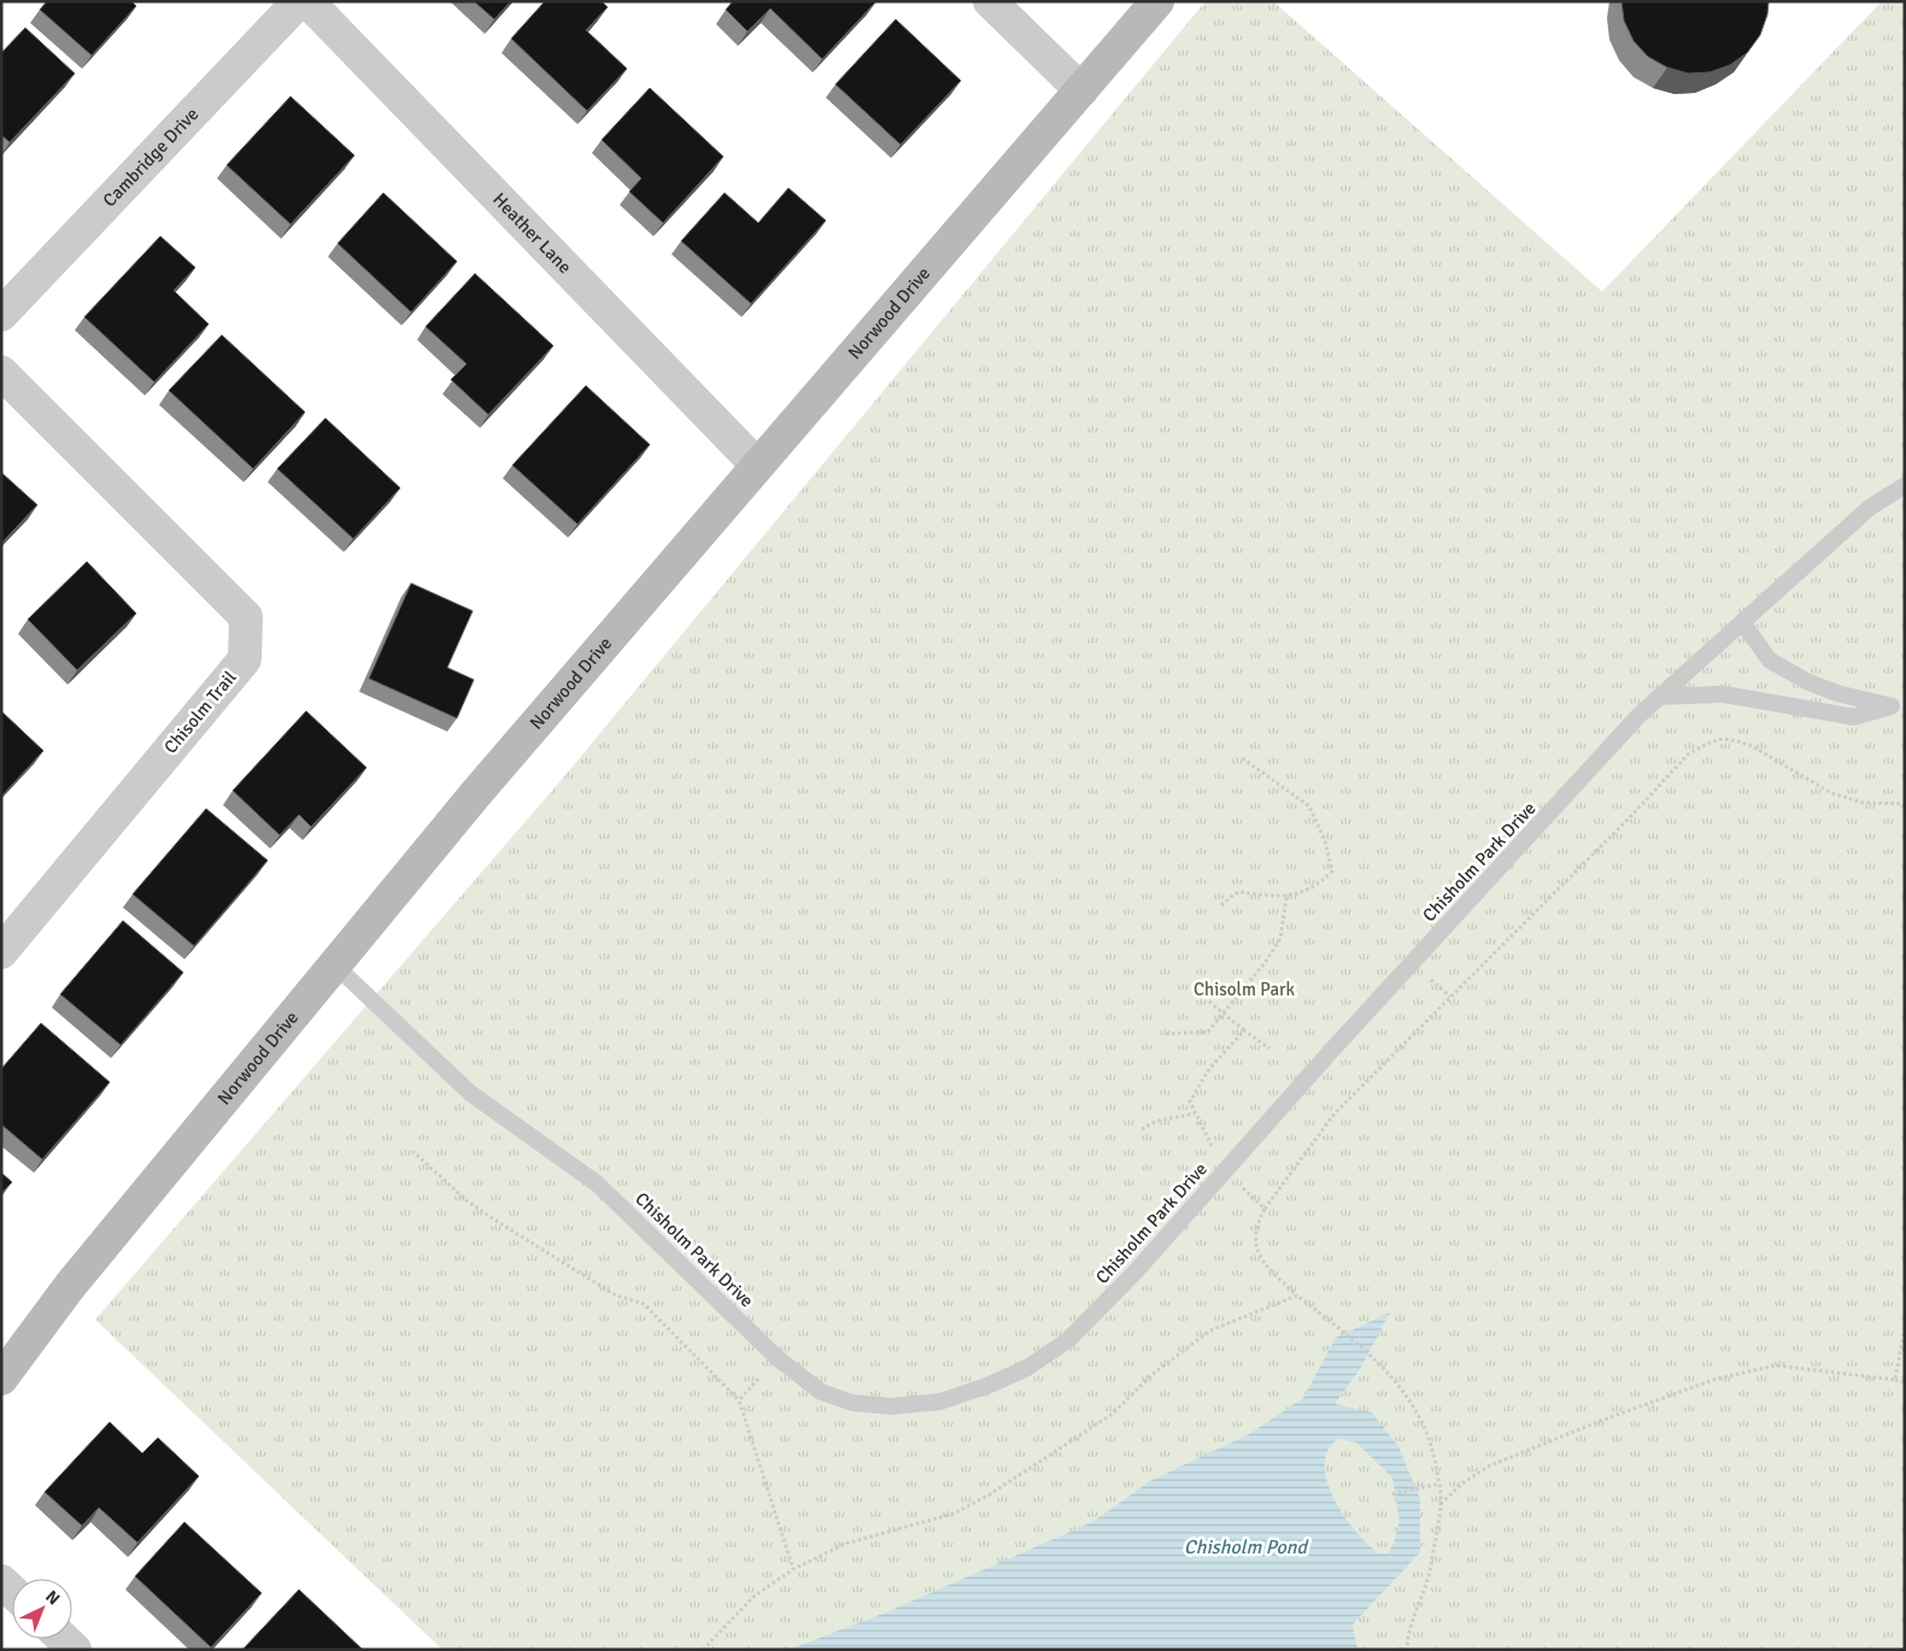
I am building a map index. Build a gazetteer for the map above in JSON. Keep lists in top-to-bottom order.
{
  "streets": {
    "main road": ["Norwood Drive"],
    "street": ["Cambridge Drive", "Heather Lane", "Chisolm Trail"],
    "lane": ["Chisholm Park Drive"]
  },
  "crossings": [
    ["Heather Lane", "Norwood Drive"],
    ["Norwood Drive", "Chisholm Park Drive"]
  ],
  "water": ["Chisholm Pond"],
  "parks": ["Chisolm Park"],
  "north": "top right"
}
